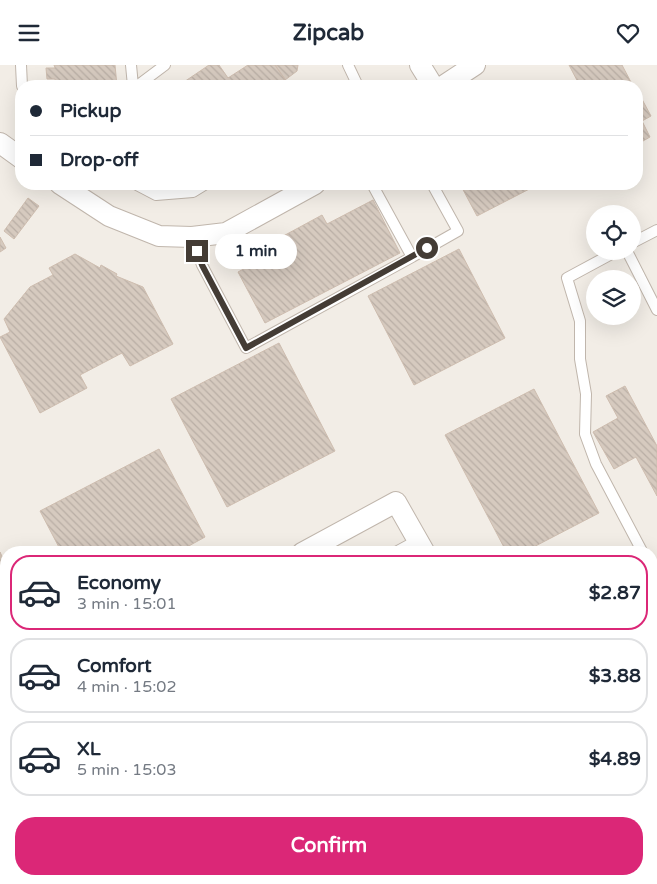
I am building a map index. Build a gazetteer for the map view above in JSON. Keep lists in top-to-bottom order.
{
  "page": {
    "header": "Zipcab",
    "banner": ["Pickup", "Drop-off"],
    "bubble": "1 min",
    "list": [
      {
        "name": "Economy",
        "note": "3 min · 15:01",
        "value": "$2.87"
      },
      {
        "name": "Comfort",
        "note": "4 min · 15:02",
        "value": "$3.88"
      },
      {
        "name": "XL",
        "note": "5 min · 15:03",
        "value": "$4.89"
      }
    ],
    "buttons": "Confirm"
  }
}
